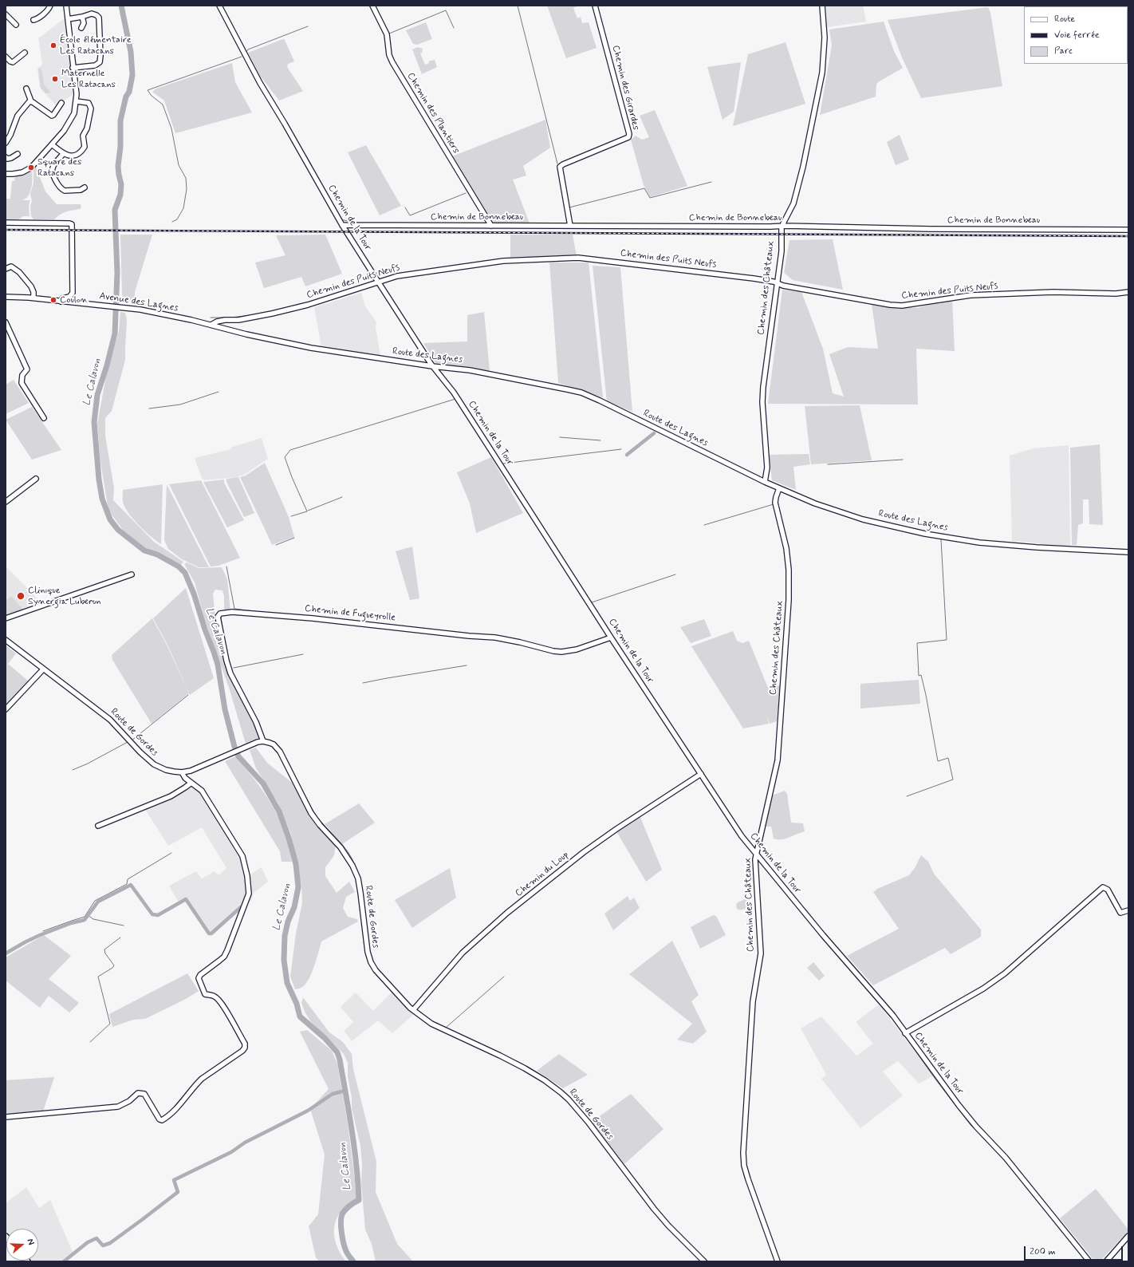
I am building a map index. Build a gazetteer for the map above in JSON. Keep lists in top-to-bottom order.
{
  "streets": {
    "street": [
      "Chemin des Girardes",
      "Chemin des Plantiers",
      "Chemin de Bonnebeau",
      "Chemin de la Tour",
      "Chemin des Puits Neufs",
      "Chemin des Châteaux",
      "Avenue des Lagnes",
      "Route des Lagnes",
      "Chemin de Fugueyrolle",
      "Route de Gordes",
      "Chemin du Loup"
    ]
  },
  "crossings": [
    ["Chemin des Girardes", "Chemin de Bonnebeau"],
    ["Chemin des Plantiers", "Chemin de Bonnebeau"],
    ["Chemin de Bonnebeau", "Chemin de la Tour"],
    ["Chemin de Bonnebeau", "Chemin des Châteaux"],
    ["Chemin de la Tour", "Chemin des Puits Neufs"],
    ["Chemin de la Tour", "Chemin des Châteaux"],
    ["Chemin de la Tour", "Route des Lagnes"],
    ["Chemin de la Tour", "Chemin de Fugueyrolle"],
    ["Chemin de la Tour", "Chemin du Loup"],
    ["Chemin des Puits Neufs", "Chemin des Châteaux"],
    ["Chemin des Puits Neufs", "Avenue des Lagnes"],
    ["Chemin des Puits Neufs", "Route des Lagnes"],
    ["Chemin des Châteaux", "Route des Lagnes"],
    ["Avenue des Lagnes", "Route des Lagnes"],
    ["Chemin de Fugueyrolle", "Route de Gordes"],
    ["Route de Gordes", "Chemin du Loup"]
  ],
  "water": ["Le Calavon"],
  "places": [
    "École élémentaire Les Ratacans",
    "Maternelle Les Ratacans",
    "Square des Ratacans",
    "Coulon",
    "Clinique Synergia Luberon"
  ],
  "legend": ["Route", "Voie ferrée", "Parc"],
  "scale_bar": "200 m",
  "north": "right"
}
